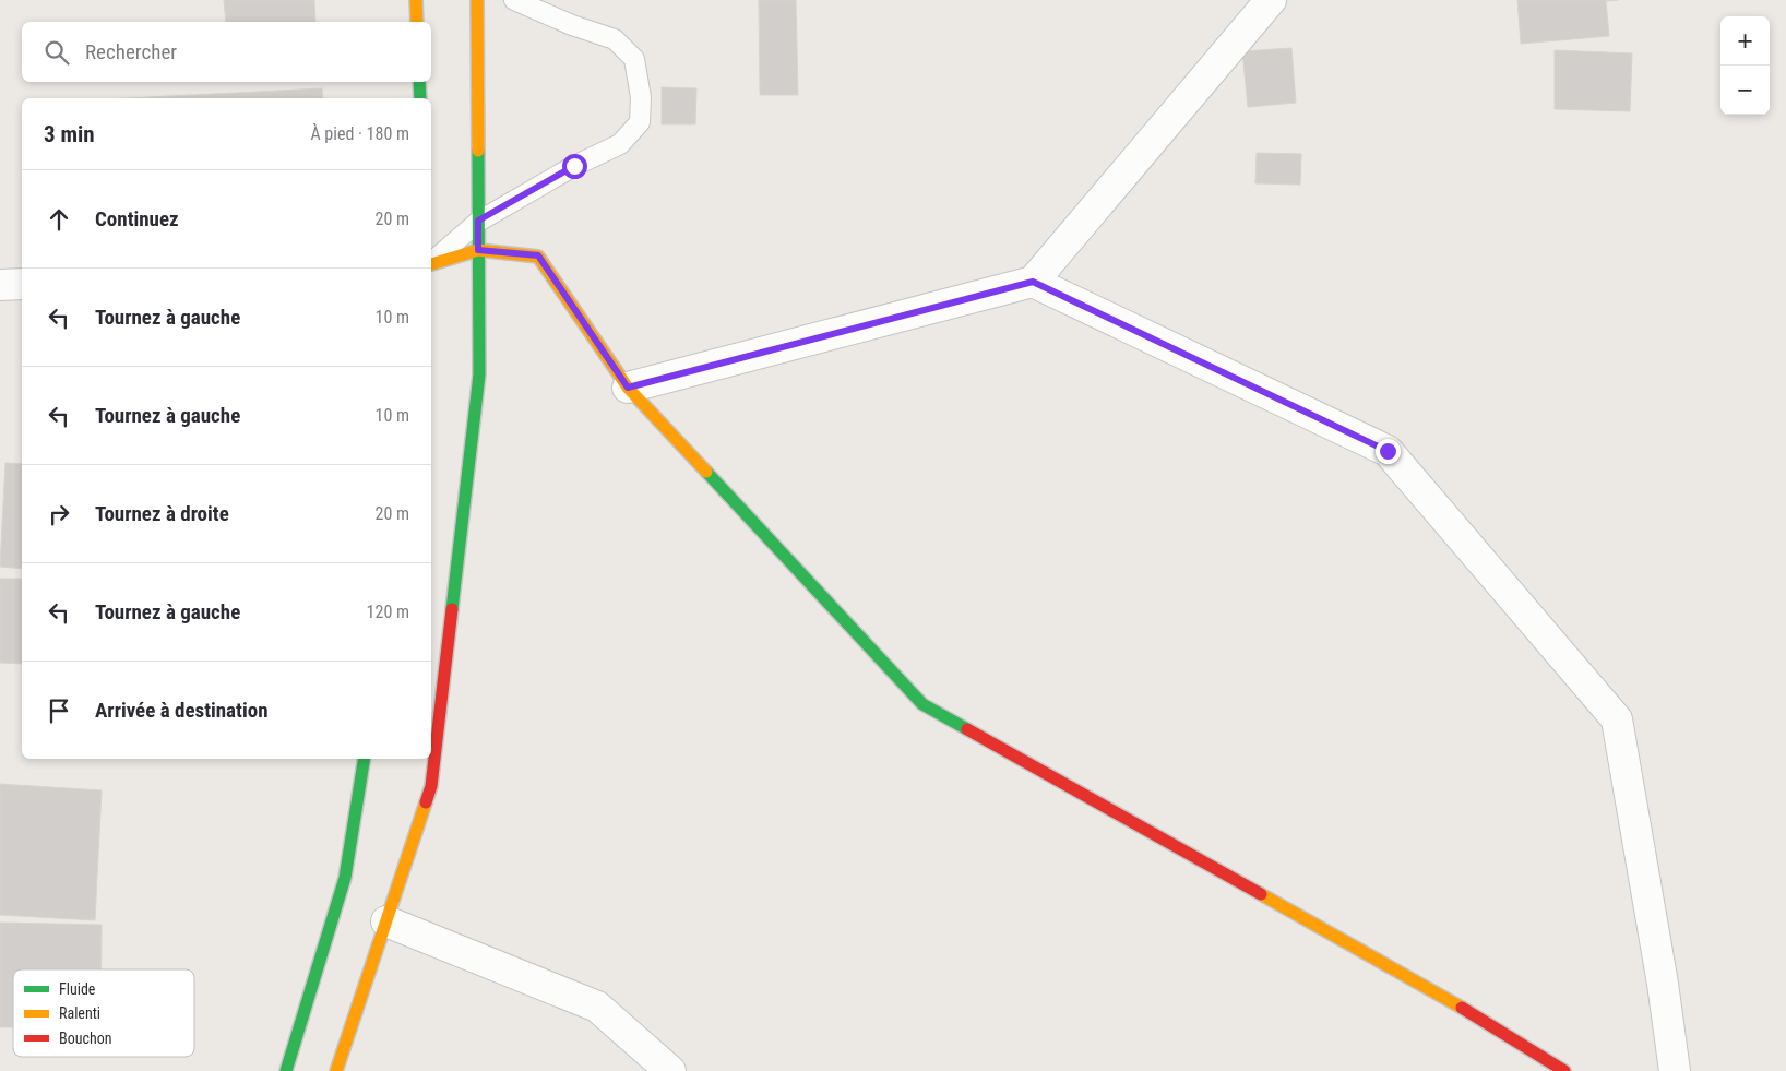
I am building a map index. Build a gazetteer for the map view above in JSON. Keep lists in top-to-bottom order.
{
  "legend": ["Fluide", "Ralenti", "Bouchon"],
  "page": {
    "map_buttons": ["+", "−"],
    "search": "Rechercher",
    "heading": ["3 min", "À pied · 180 m"],
    "list": [
      ["Continuez", "20 m"],
      ["Tournez à gauche", "10 m"],
      ["Tournez à gauche", "10 m"],
      ["Tournez à droite", "20 m"],
      ["Tournez à gauche", "120 m"],
      "Arrivée à destination"
    ]
  }
}
